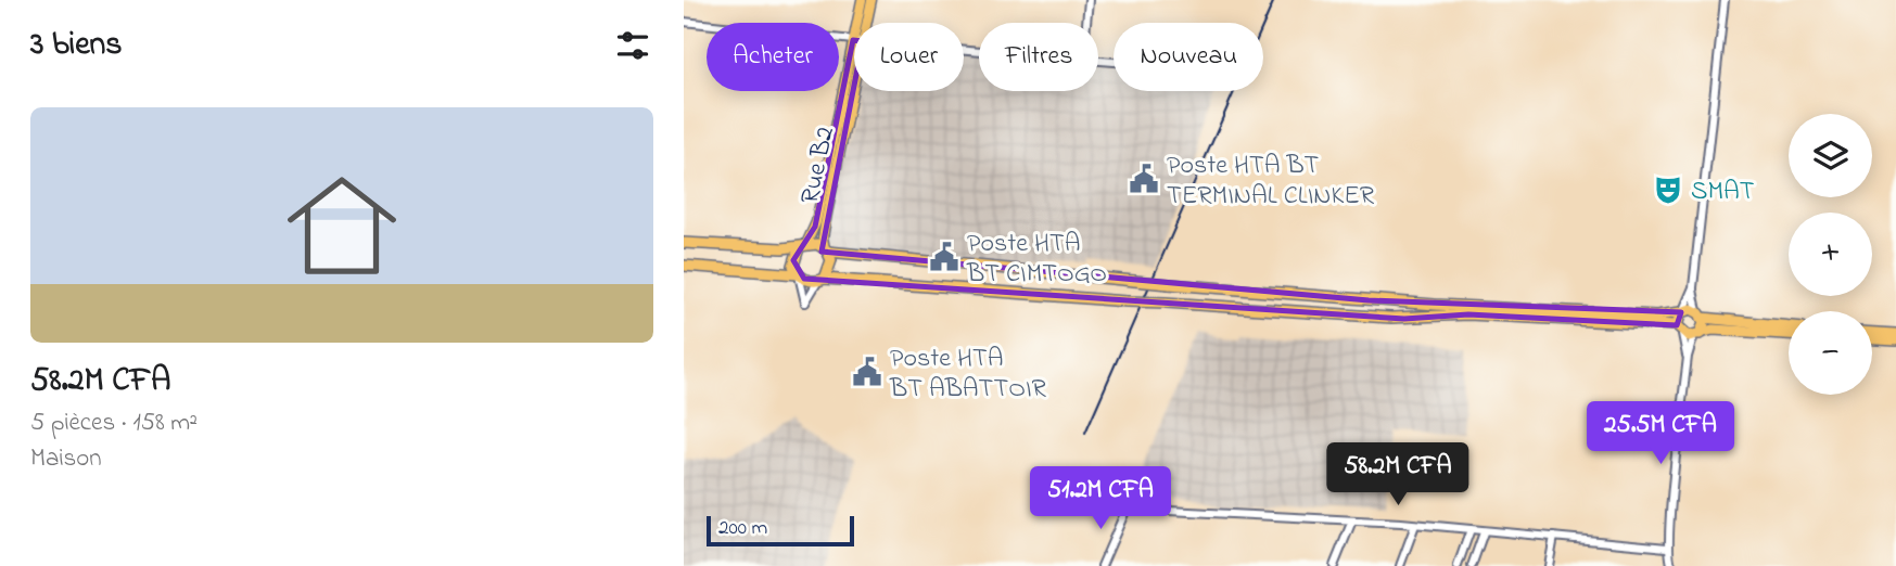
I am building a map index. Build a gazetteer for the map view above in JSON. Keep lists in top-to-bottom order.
{
  "streets": {
    "main road": ["Rue B2"]
  },
  "places": {
    "public building": ["Poste HTA BT TERMINAL CLINKER", "Poste HTA BT CIMTOGO", "Poste HTA BT ABATTOIR"],
    "theatre": ["SMAT"]
  },
  "scale_bar": "200 m",
  "page": {
    "heading": "3 biens",
    "chip": [
      "Acheter",
      "Louer",
      "Filtres",
      "Nouveau"
    ],
    "list": [
      {
        "name": "58.2M CFA",
        "note": "5 pièces · 158 m² · Maison"
      }
    ],
    "map_buttons": ["+", "−"],
    "price": ["25.5M CFA", "58.2M CFA", "51.2M CFA"],
    "scale": "200 m"
  }
}
